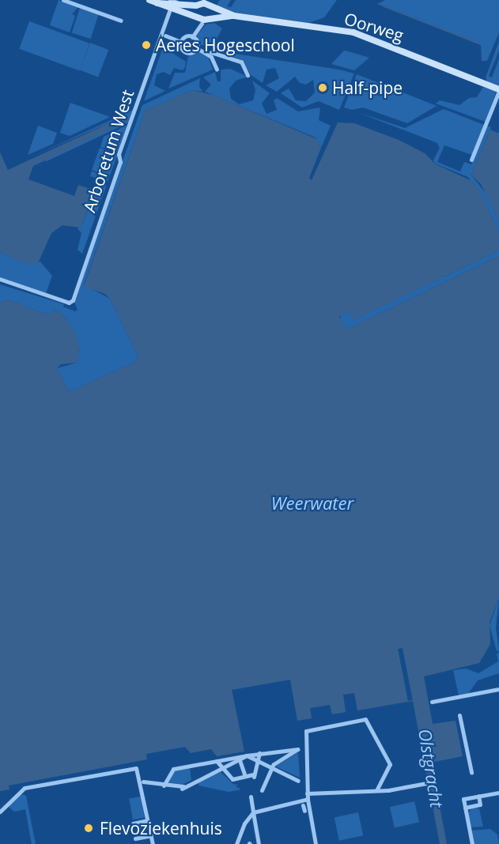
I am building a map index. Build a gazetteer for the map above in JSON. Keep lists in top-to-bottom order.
{
  "streets": {
    "street": ["Oorweg", "Arboretum West"]
  },
  "crossings": [
    ["Oorweg", "Arboretum West"]
  ],
  "water": ["Weerwater", "Olstgracht"],
  "places": ["Aeres Hogeschool", "Half-pipe", "Flevoziekenhuis"]
}
